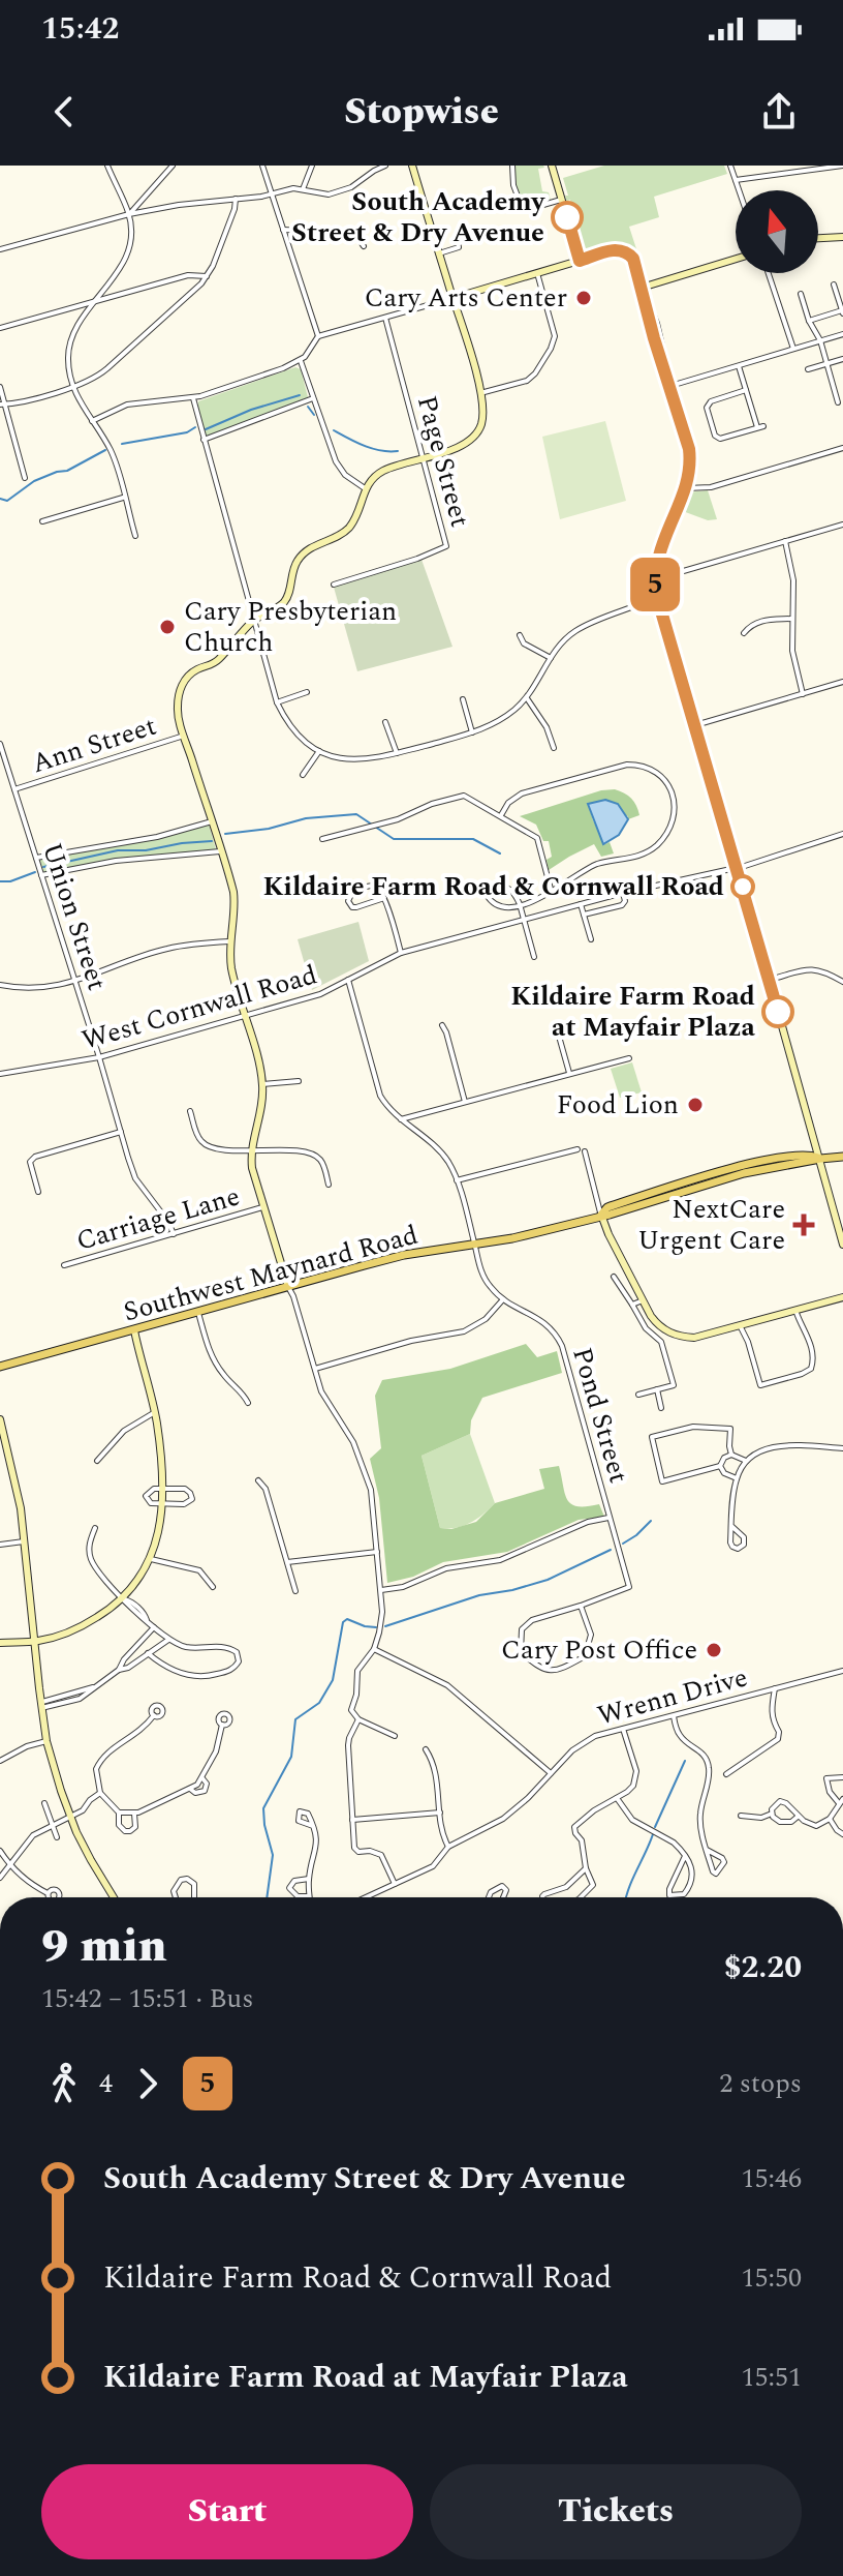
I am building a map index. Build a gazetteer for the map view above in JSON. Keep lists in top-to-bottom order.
{
  "streets": {
    "main road": ["Southwest Maynard Road"],
    "street": [
      "Page Street",
      "Ann Street",
      "Union Street",
      "West Cornwall Road",
      "Carriage Lane",
      "Pond Street",
      "Wrenn Drive"
    ]
  },
  "crossings": [
    ["Ann Street", "Union Street"],
    ["Union Street", "West Cornwall Road"],
    ["Union Street", "Carriage Lane"],
    ["West Cornwall Road", "Pond Street"],
    ["Southwest Maynard Road", "Pond Street"]
  ],
  "places": {
    "other": [
      "South Academy Street & Dry Avenue",
      "Cary Arts Center",
      "Cary Presbyterian Church",
      "Kildaire Farm Road & Cornwall Road",
      "Kildaire Farm Road at Mayfair Plaza",
      "Food Lion",
      "Cary Post Office"
    ],
    "health": ["NextCare Urgent Care"]
  },
  "lines": ["bus line 5"],
  "north": "top",
  "page": {
    "status": "15:42",
    "header": "Stopwise",
    "on_map": "5",
    "heading": ["9 min", "15:42 – 15:51 · Bus", "$2.20"],
    "legs": ["4", "5", "2 stops"],
    "list": [
      {
        "name": "South Academy Street & Dry Avenue",
        "value": "15:46"
      },
      {
        "name": "Kildaire Farm Road & Cornwall Road",
        "value": "15:50"
      },
      {
        "name": "Kildaire Farm Road at Mayfair Plaza",
        "value": "15:51"
      }
    ],
    "buttons": ["Start", "Tickets"]
  }
}
